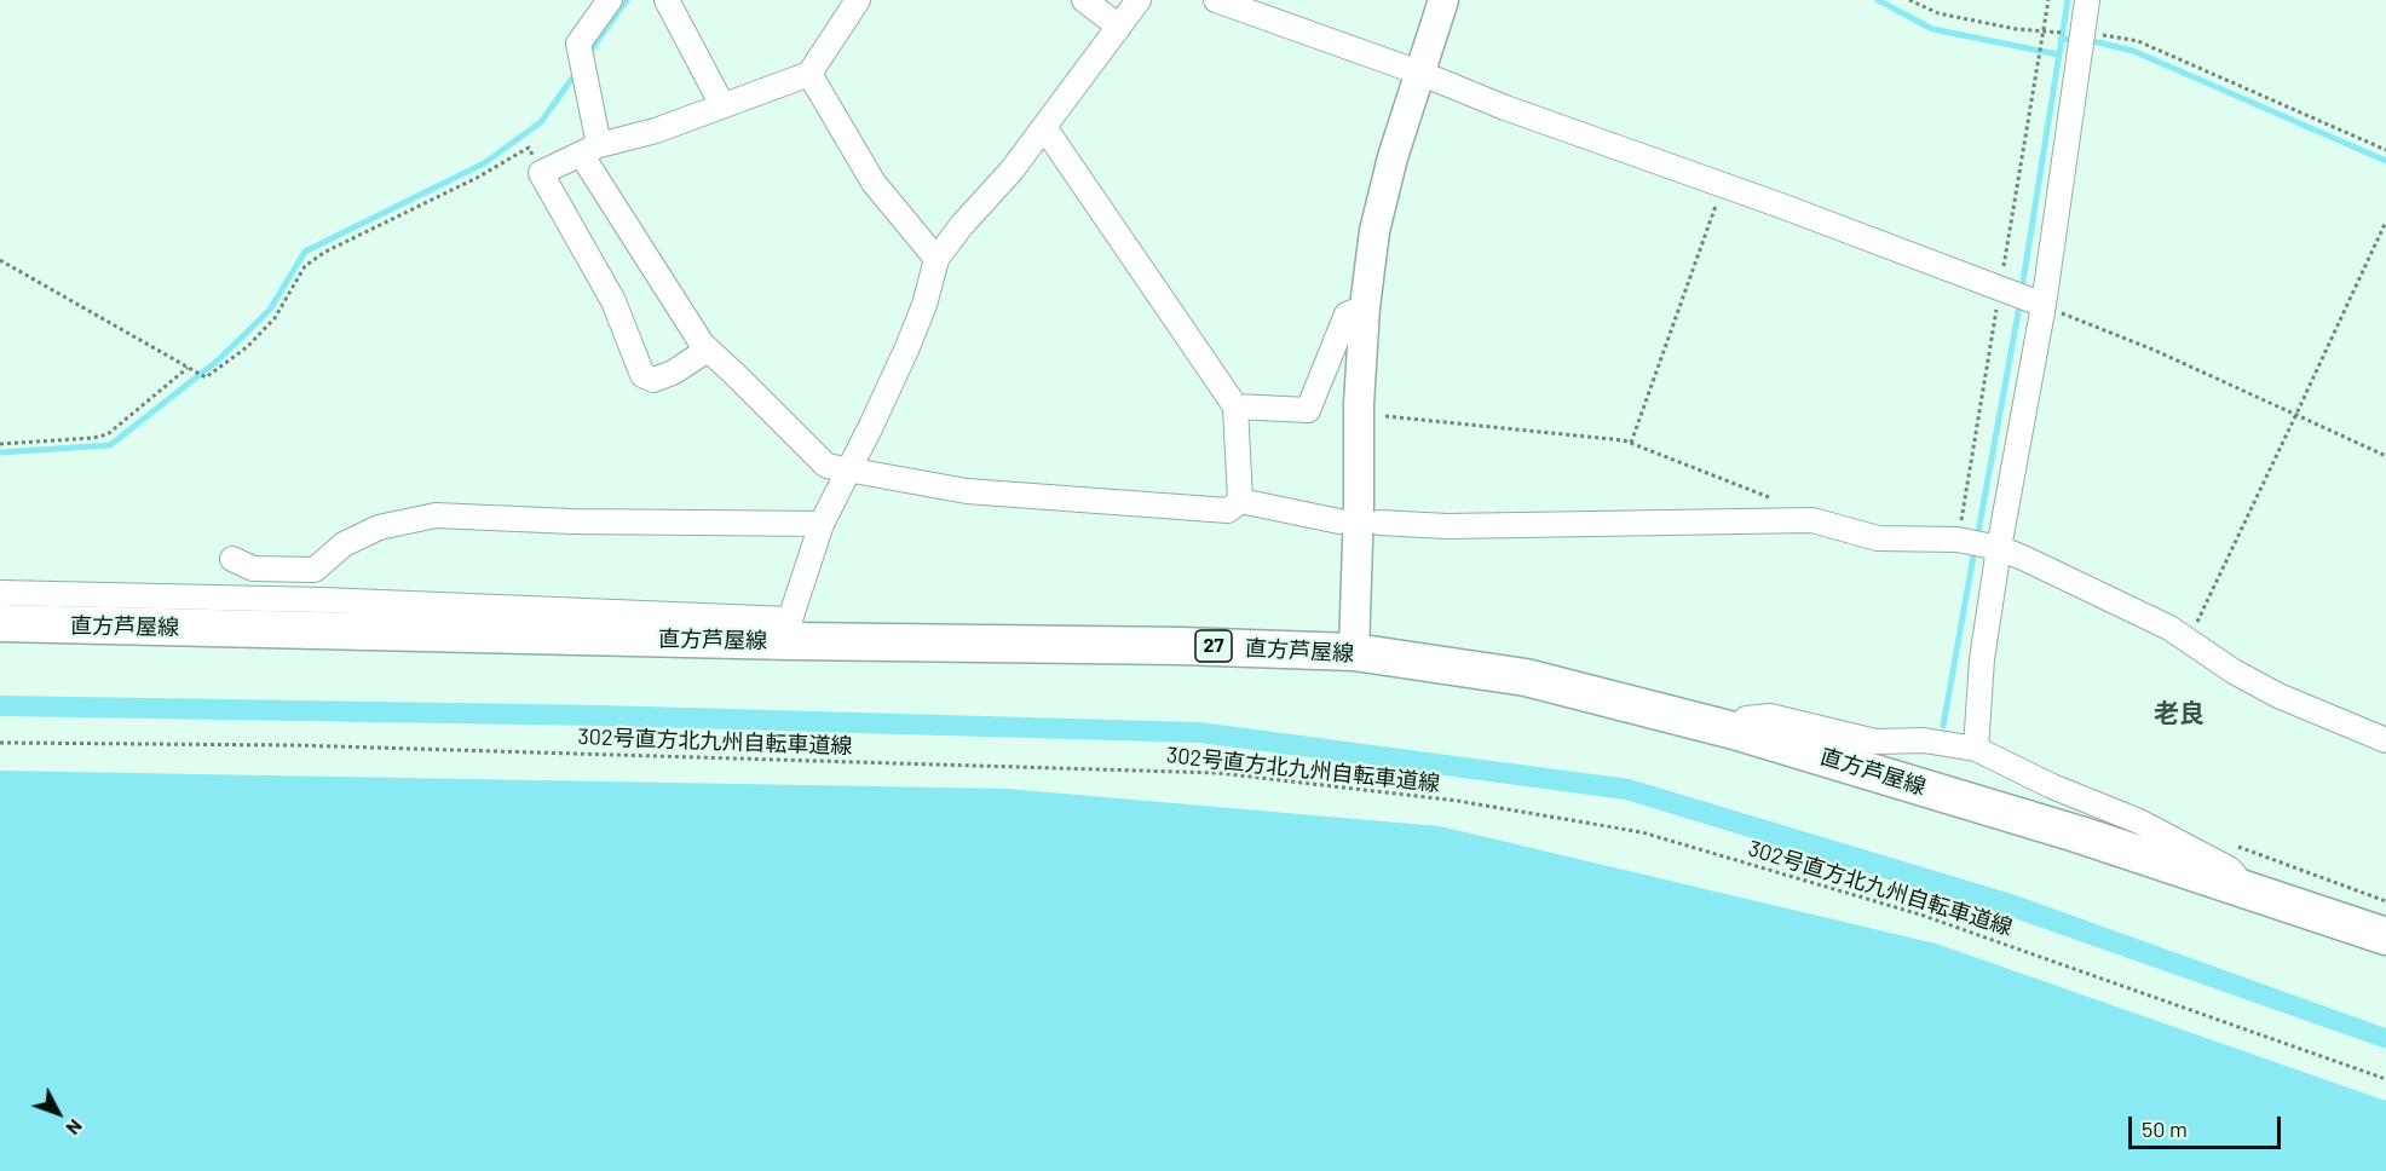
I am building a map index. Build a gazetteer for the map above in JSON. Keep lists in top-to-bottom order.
{
  "streets": {
    "main road": ["直方芦屋線", "27"],
    "path": ["302号直方北九州自転車道線"]
  },
  "districts": ["老良"],
  "scale_bar": "50 m",
  "north": "bottom right"
}
